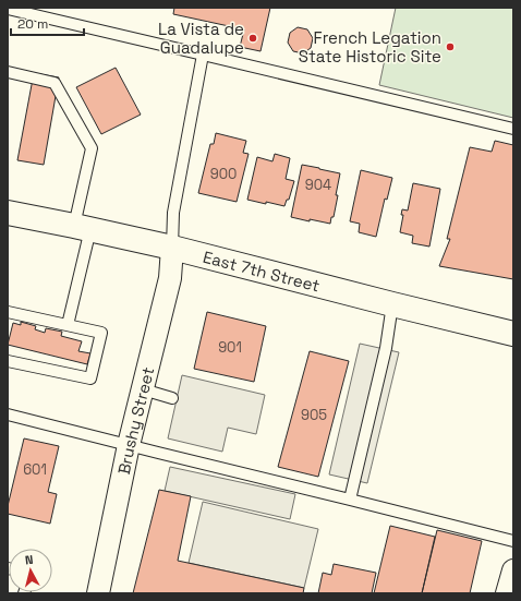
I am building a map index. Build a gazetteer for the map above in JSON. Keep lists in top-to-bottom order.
{
  "streets": {
    "main road": ["East 7th Street"],
    "street": ["Brushy Street"]
  },
  "crossings": [
    ["East 7th Street", "Brushy Street"]
  ],
  "places": ["La Vista de Guadalupe", "French Legation State Historic Site"],
  "house_numbers": [
    "900",
    "904",
    "901",
    "905",
    "601"
  ],
  "scale_bar": "20 m",
  "north": "top"
}
